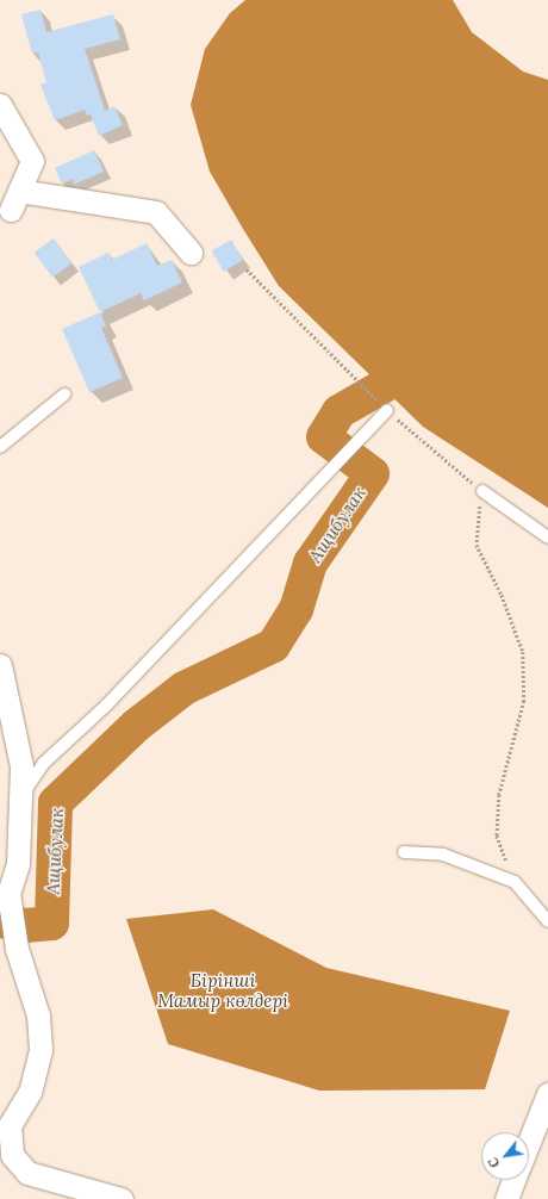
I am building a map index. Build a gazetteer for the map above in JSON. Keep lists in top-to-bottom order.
{
  "water": ["Ащибулак", "Бірінші Мамыр көлдері"],
  "north": "bottom left"
}
